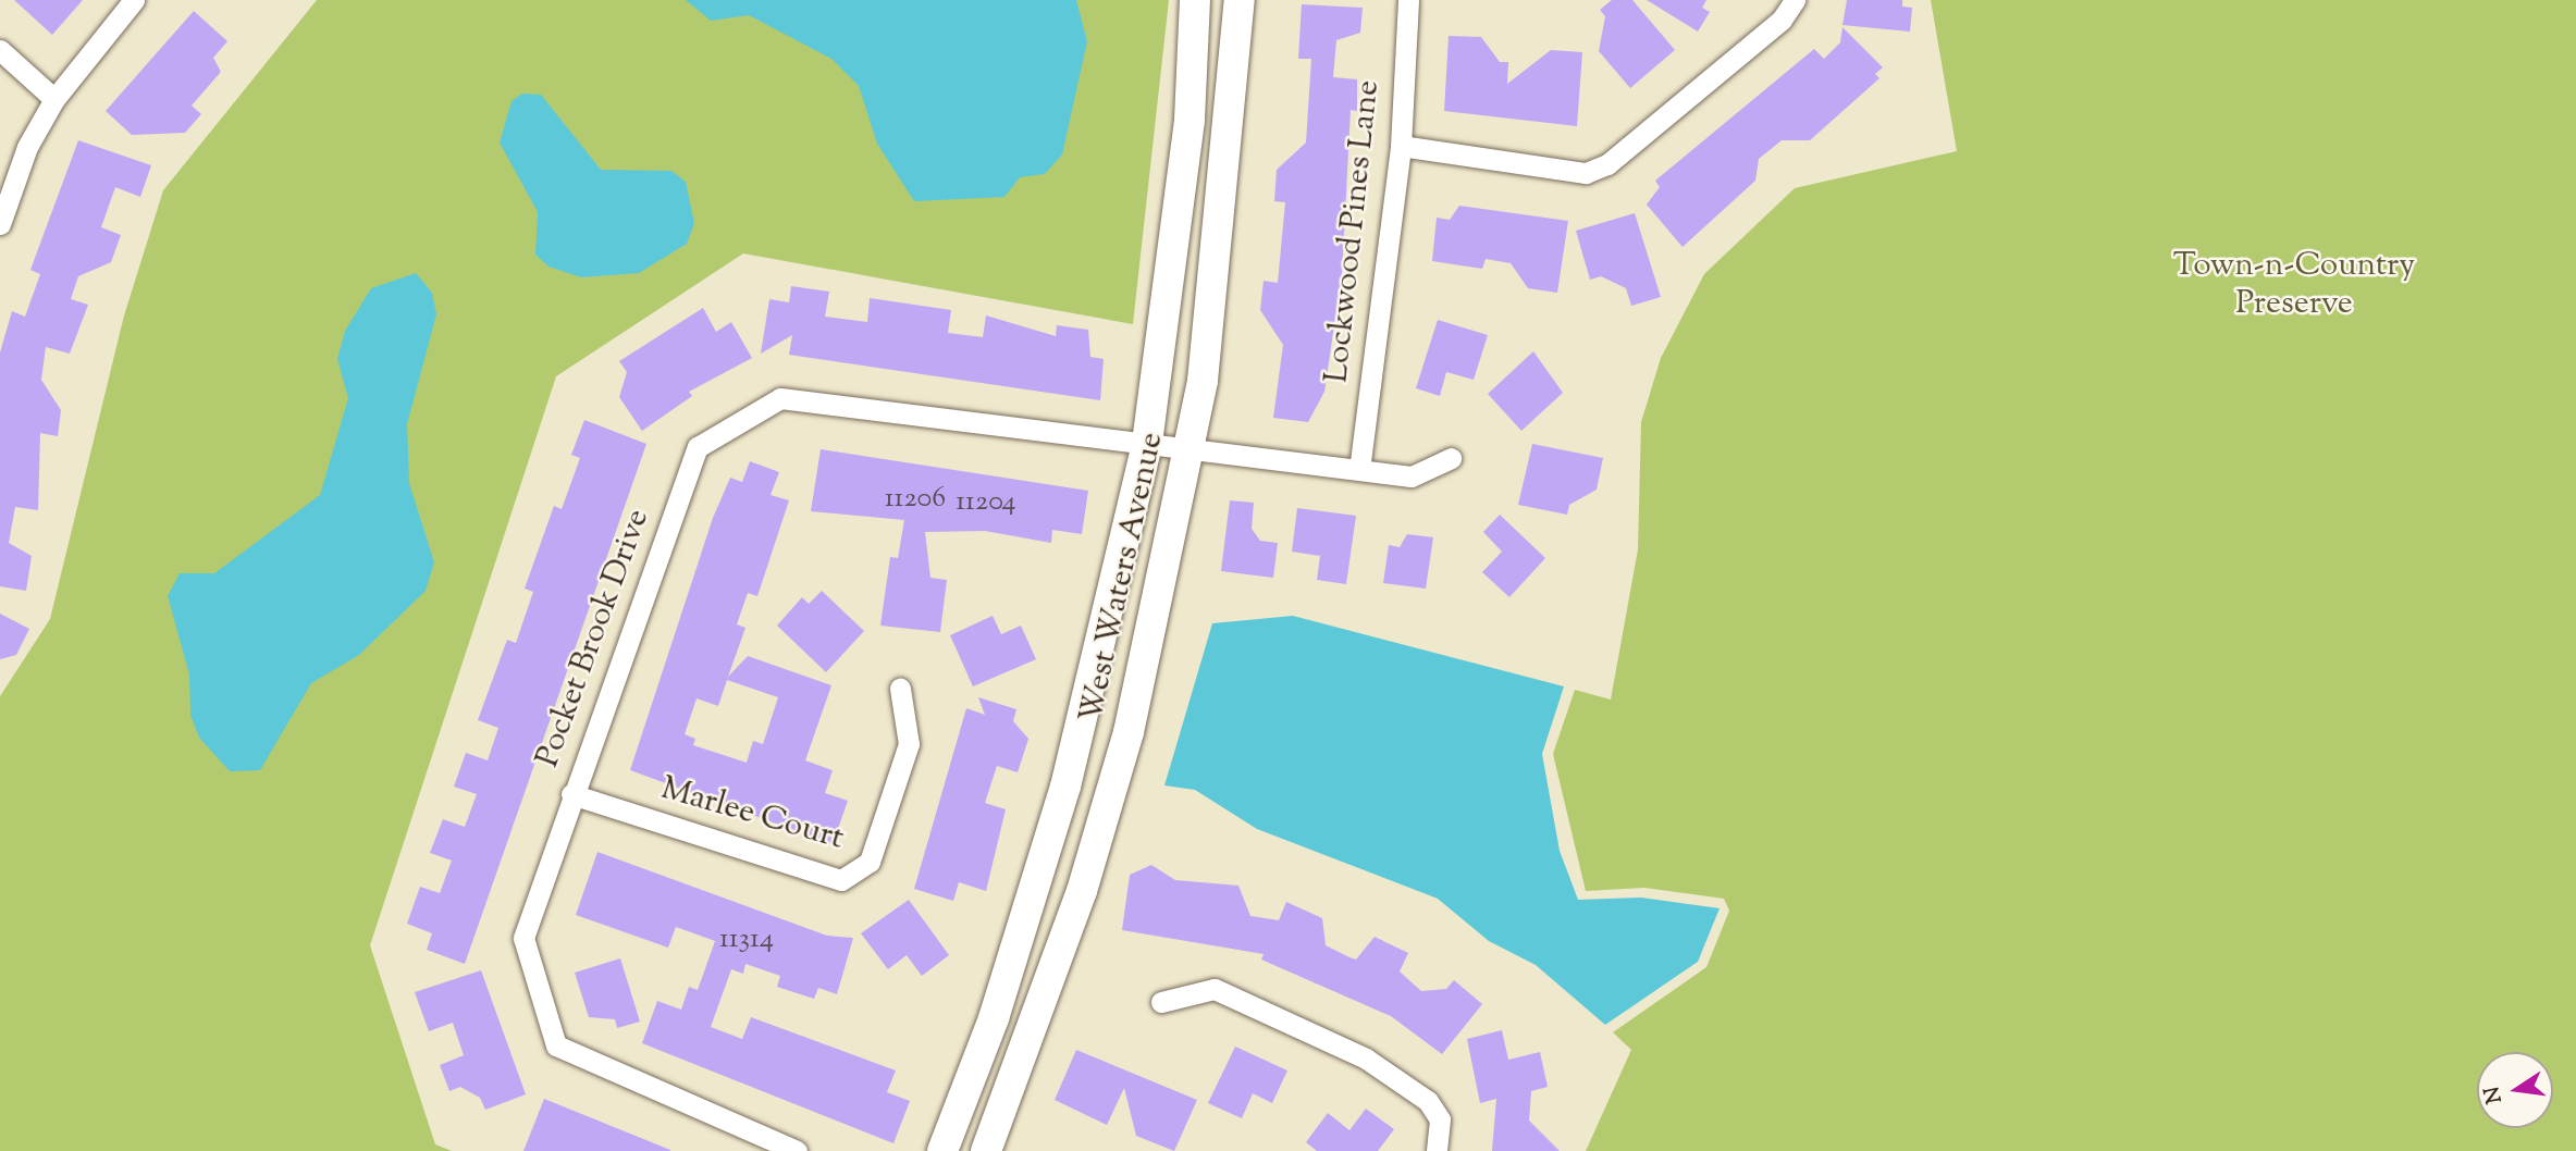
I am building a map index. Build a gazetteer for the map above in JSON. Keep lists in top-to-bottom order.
{
  "streets": {
    "street": [
      "Lockwood Pines Lane",
      "West Waters Avenue",
      "Pocket Brook Drive",
      "Marlee Court"
    ]
  },
  "crossings": [
    ["Lockwood Pines Lane", "Pocket Brook Drive"],
    ["West Waters Avenue", "Pocket Brook Drive"],
    ["Pocket Brook Drive", "Marlee Court"]
  ],
  "parks": ["Town-n-Country Preserve"],
  "house_numbers": ["11206", "11204", "11314"],
  "north": "left"
}
